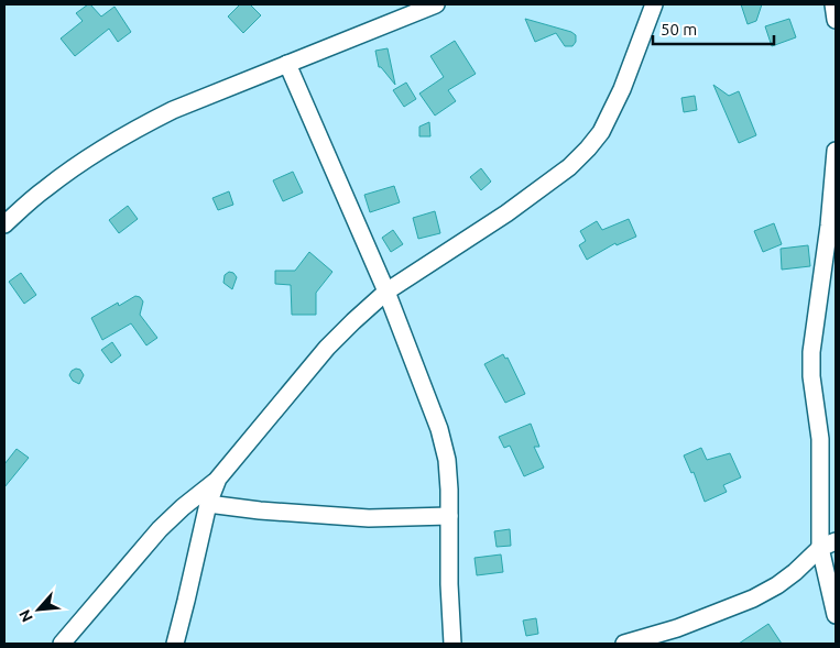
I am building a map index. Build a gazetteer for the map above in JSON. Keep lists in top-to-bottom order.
{
  "scale_bar": "50 m",
  "north": "bottom left"
}
